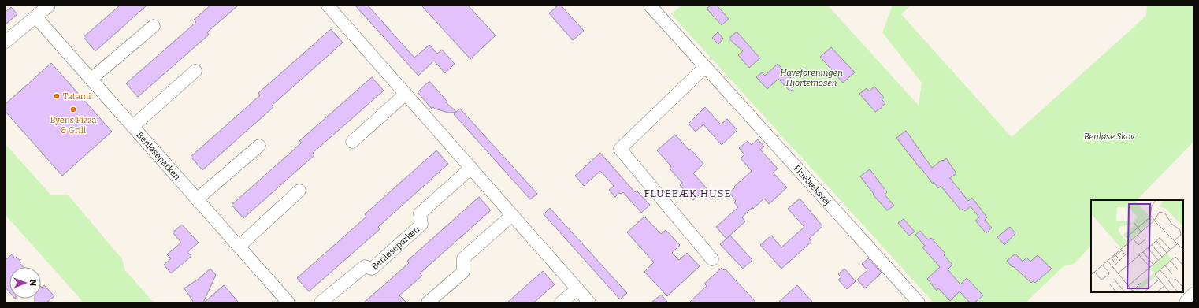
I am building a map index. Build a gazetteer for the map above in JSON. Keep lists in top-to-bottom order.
{
  "streets": {
    "street": ["Benløseparken", "Fluebæksvej"]
  },
  "districts": ["FLUEBÆK HUSE"],
  "parks": ["Haveforeningen Hjortemosen", "Benløse Skov"],
  "places": ["Tatami", "Byens Pizza & Grill"],
  "north": "right"
}
